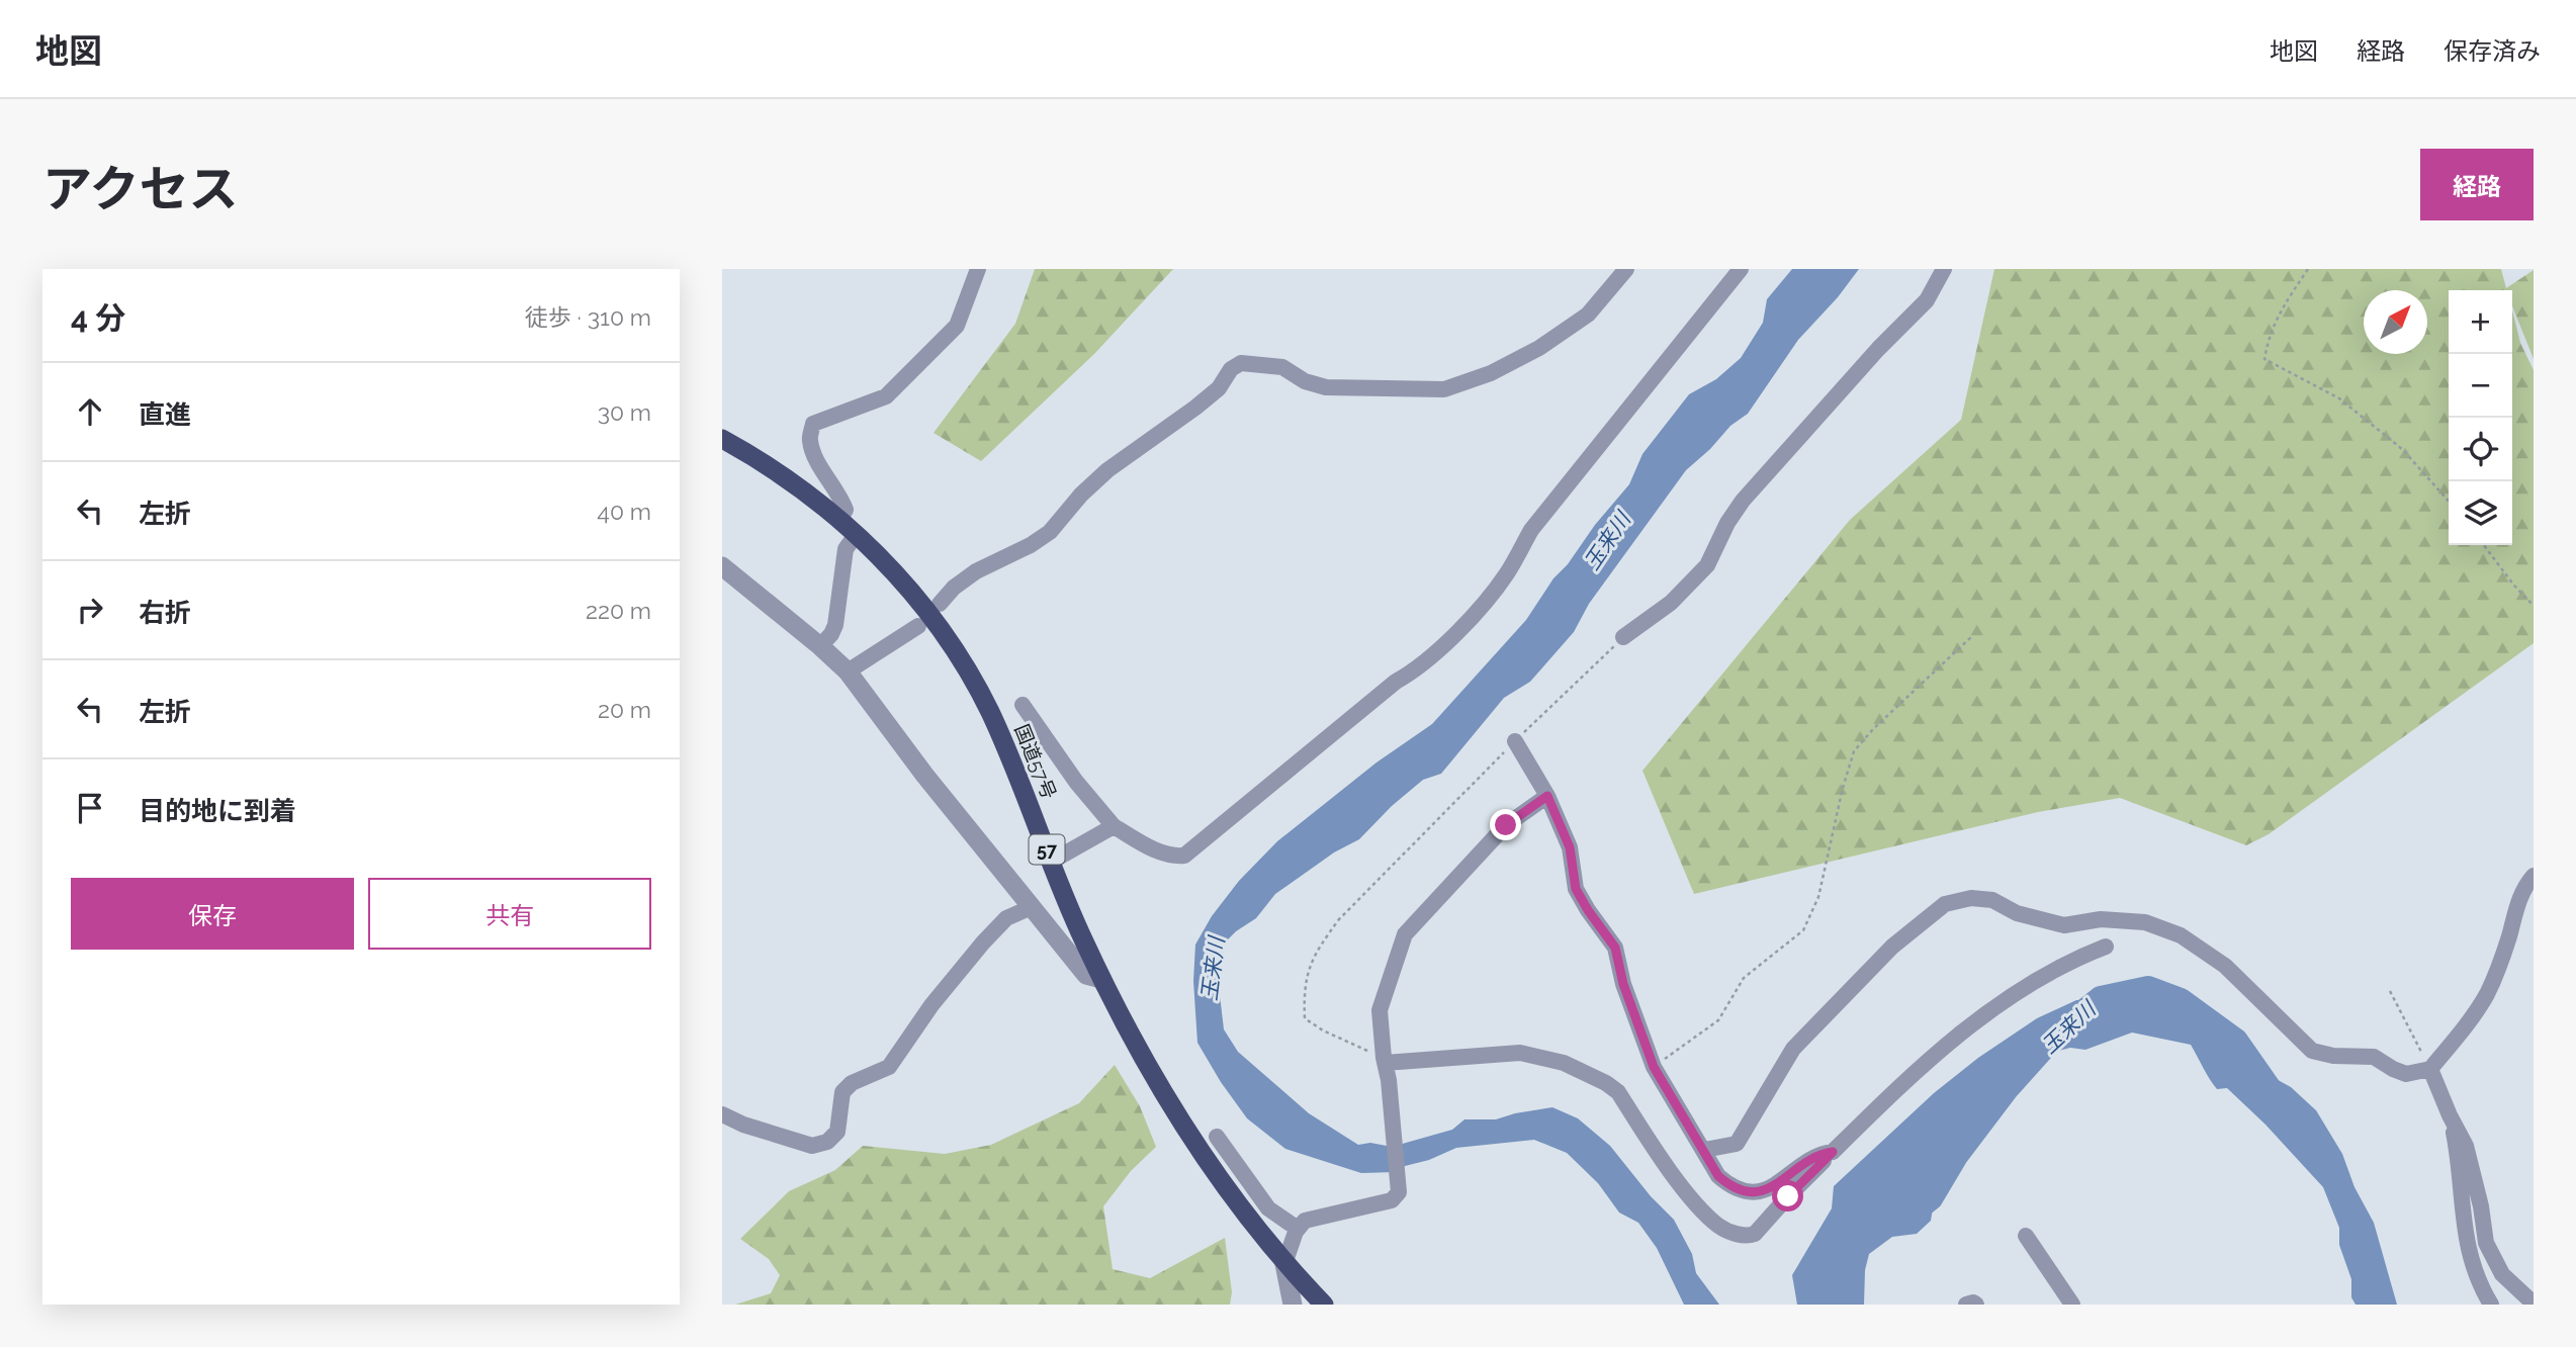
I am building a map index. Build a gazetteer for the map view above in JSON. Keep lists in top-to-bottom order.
{
  "streets": {
    "highway": ["国道57号", "57"]
  },
  "water": ["玉来川"],
  "north": "top right",
  "page": {
    "header": "地図",
    "nav": ["地図", "経路", "保存済み"],
    "title": "アクセス",
    "buttons": [
      "経路",
      ["保存", "共有"]
    ],
    "heading": ["4 分", "徒歩 · 310 m"],
    "map_buttons": ["+", "−"],
    "list": [
      ["直進", "30 m"],
      ["左折", "40 m"],
      ["右折", "220 m"],
      ["左折", "20 m"],
      "目的地に到着"
    ]
  }
}
